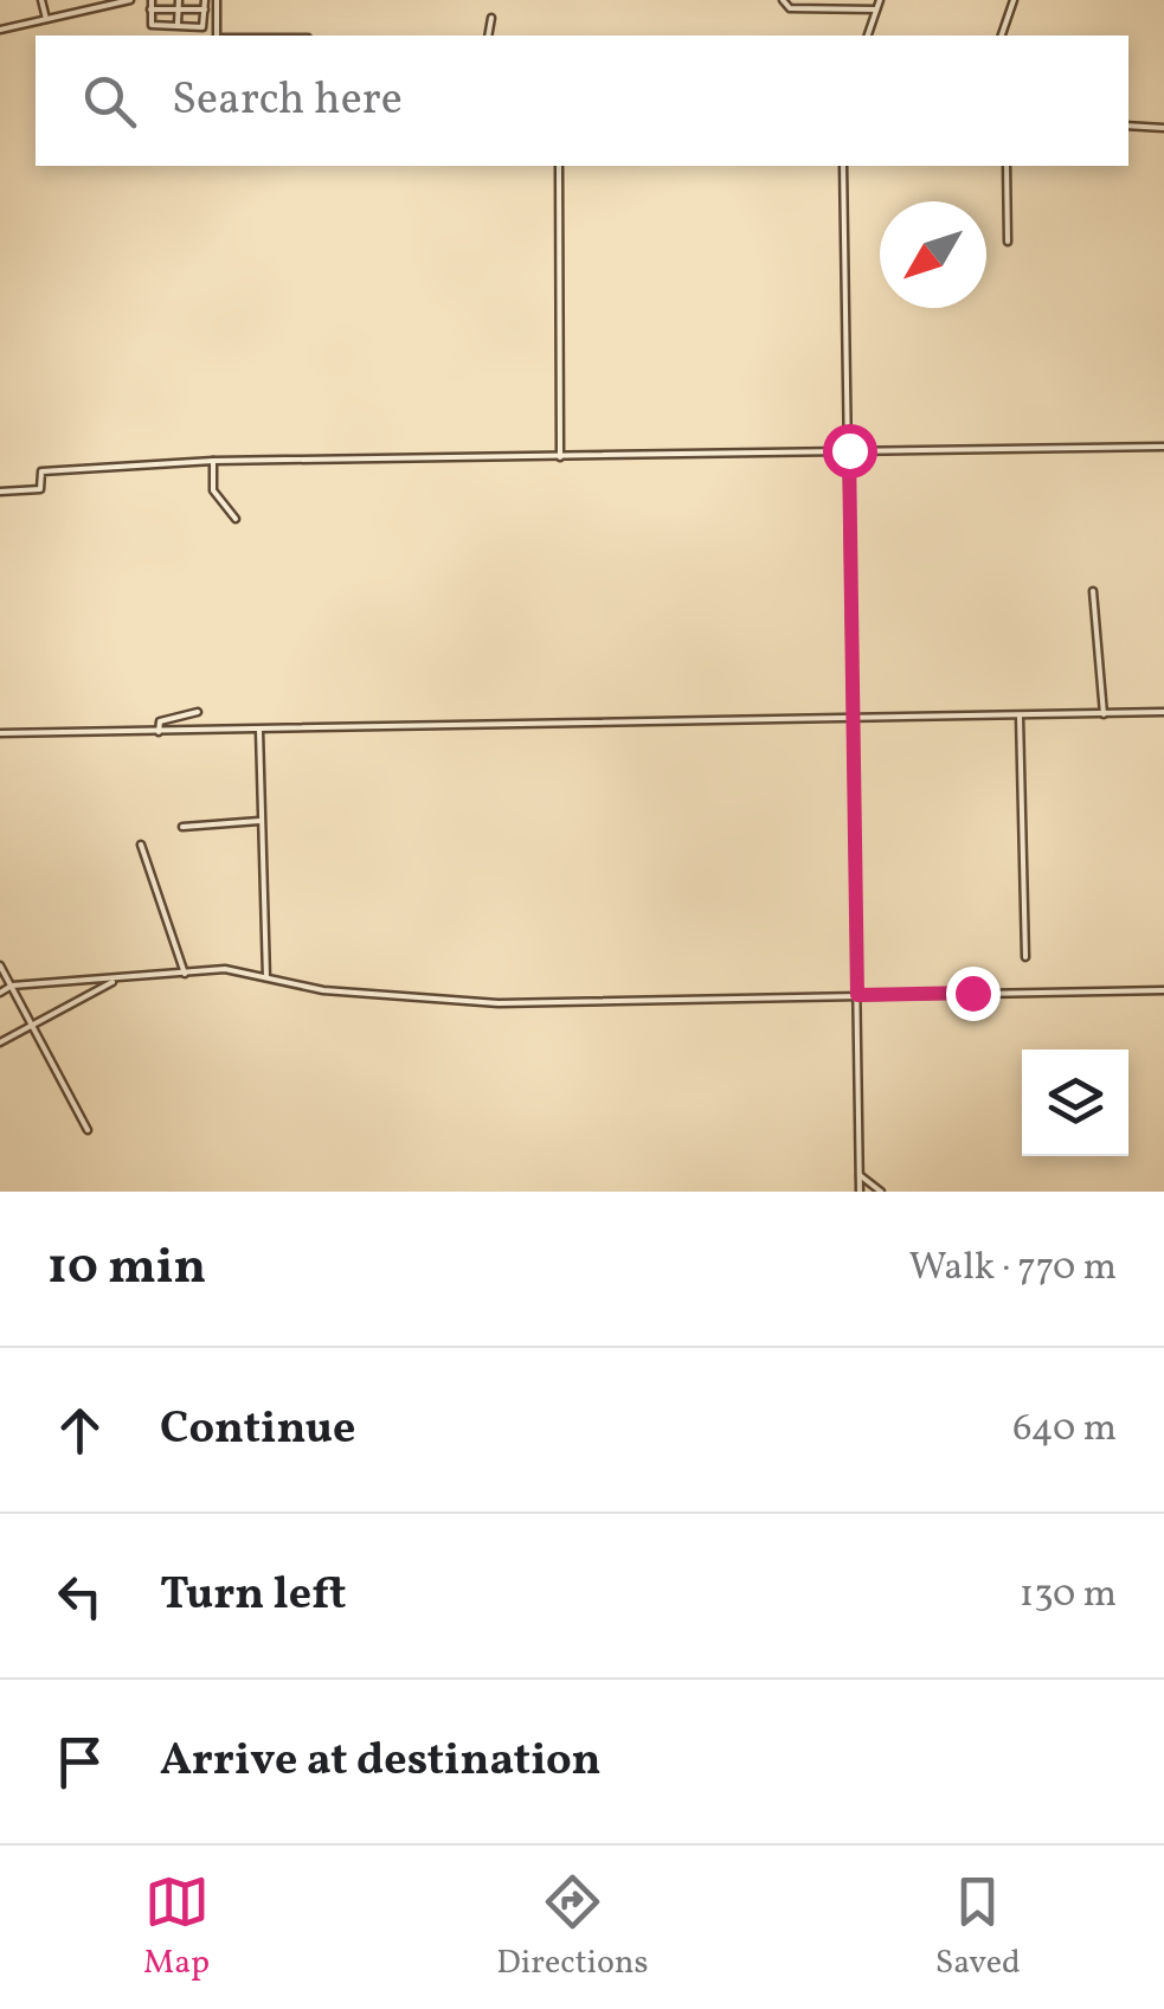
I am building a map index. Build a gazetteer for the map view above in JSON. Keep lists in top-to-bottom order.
{
  "north": "bottom left",
  "page": {
    "search": "Search here",
    "heading": ["10 min", "Walk · 770 m"],
    "list": [
      ["Continue", "640 m"],
      ["Turn left", "130 m"],
      "Arrive at destination"
    ],
    "nav": ["Map", "Directions", "Saved"]
  }
}
